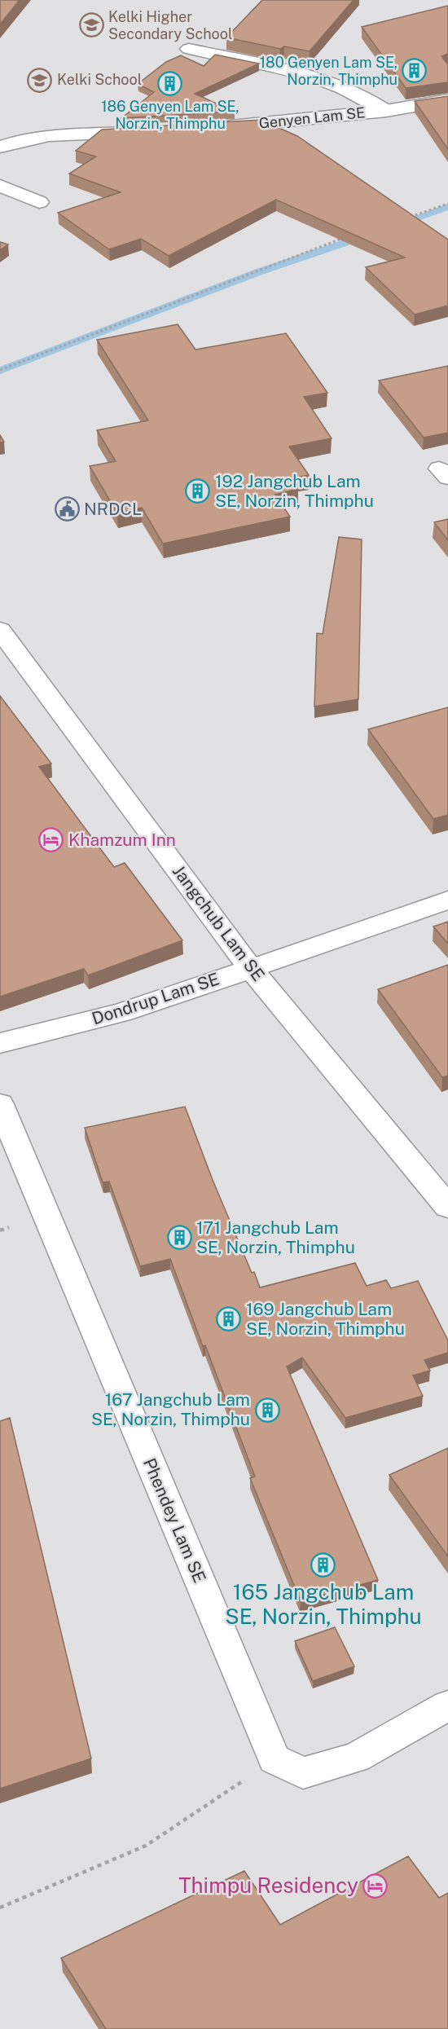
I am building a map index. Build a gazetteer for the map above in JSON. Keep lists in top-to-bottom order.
{
  "streets": {
    "street": [
      "Genyen Lam SE",
      "Jangchub Lam SE",
      "Dondrup Lam SE",
      "Phendey Lam SE"
    ]
  },
  "crossings": [
    ["Jangchub Lam SE", "Dondrup Lam SE"]
  ],
  "places": {
    "school or university": ["Kelki Higher Secondary School", "Kelki School"],
    "building": [
      "180 Genyen Lam SE, Norzin, Thimphu",
      "186 Genyen Lam SE, Norzin, Thimphu",
      "192 Jangchub Lam SE, Norzin, Thimphu",
      "171 Jangchub Lam SE, Norzin, Thimphu",
      "169 Jangchub Lam SE, Norzin, Thimphu",
      "167 Jangchub Lam SE, Norzin, Thimphu",
      "165 Jangchub Lam SE, Norzin, Thimphu"
    ],
    "public building": ["NRDCL"],
    "hotel": ["Khamzum Inn", "Thimpu Residency"]
  }
}
